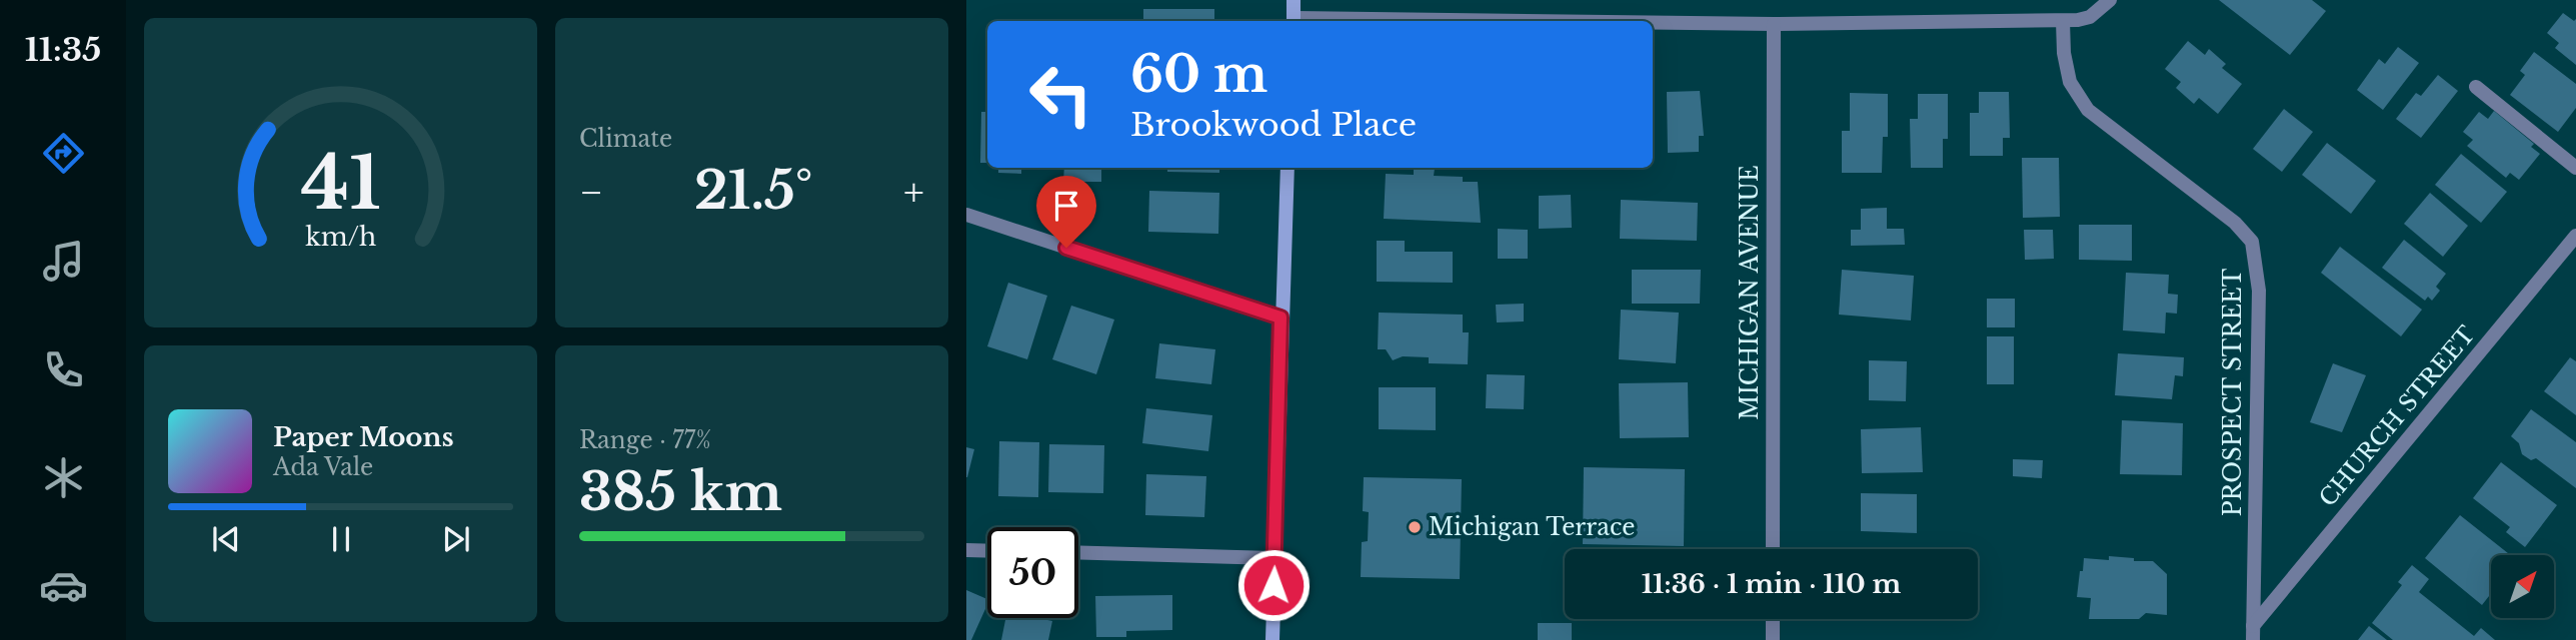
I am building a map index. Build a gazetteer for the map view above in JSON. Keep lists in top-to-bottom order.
{
  "streets": {
    "street": ["MICHIGAN AVENUE", "PROSPECT STREET", "CHURCH STREET"]
  },
  "crossings": [
    ["PROSPECT STREET", "CHURCH STREET"]
  ],
  "places": ["Michigan Terrace"],
  "north": "top right",
  "page": {
    "tabs": "11:35",
    "tile": [
      "Climate",
      ["Range · 77%", "385 km"]
    ],
    "turn": ["60 m", "Brookwood Place"],
    "heat": ["−", "21.5°", "+"],
    "song": ["Paper Moons", "Ada Vale"],
    "limit": "50",
    "trip": "11:36 · 1 min · 110 m",
    "gauge": ["41", "km/h"]
  }
}
